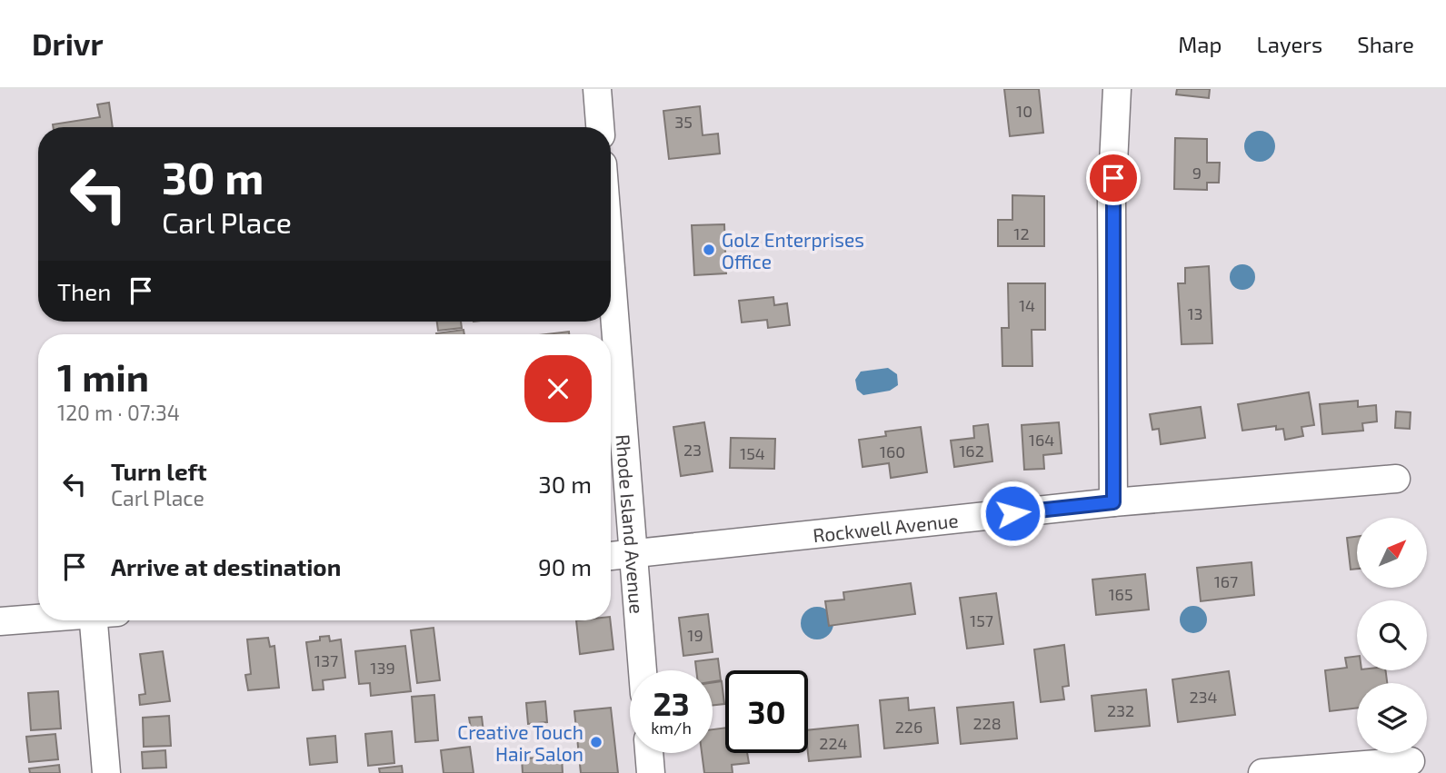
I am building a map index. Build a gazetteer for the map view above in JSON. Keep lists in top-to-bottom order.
{
  "streets": {
    "street": ["Rhode Island Avenue", "Rockwell Avenue"]
  },
  "crossings": [
    ["Rhode Island Avenue", "Rockwell Avenue"]
  ],
  "places": ["Golz Enterprises Office", "Creative Touch Hair Salon"],
  "house_numbers": [
    "10",
    "35",
    "9",
    "12",
    "14",
    "13",
    "164",
    "23",
    "162",
    "160",
    "154",
    "167",
    "165",
    "157",
    "19",
    "137",
    "139",
    "234",
    "232",
    "228",
    "226",
    "224"
  ],
  "north": "top right",
  "page": {
    "header": "Drivr",
    "nav": ["Map", "Layers", "Share"],
    "turn": ["30 m", "Carl Place"],
    "then": "Then",
    "heading": ["1 min", "120 m · 07:34"],
    "list": [
      {
        "name": "Turn left",
        "note": "Carl Place",
        "value": "30 m"
      },
      {
        "name": "Arrive at destination",
        "value": "90 m"
      }
    ],
    "speed": "23 km/h",
    "limit": "30"
  }
}
